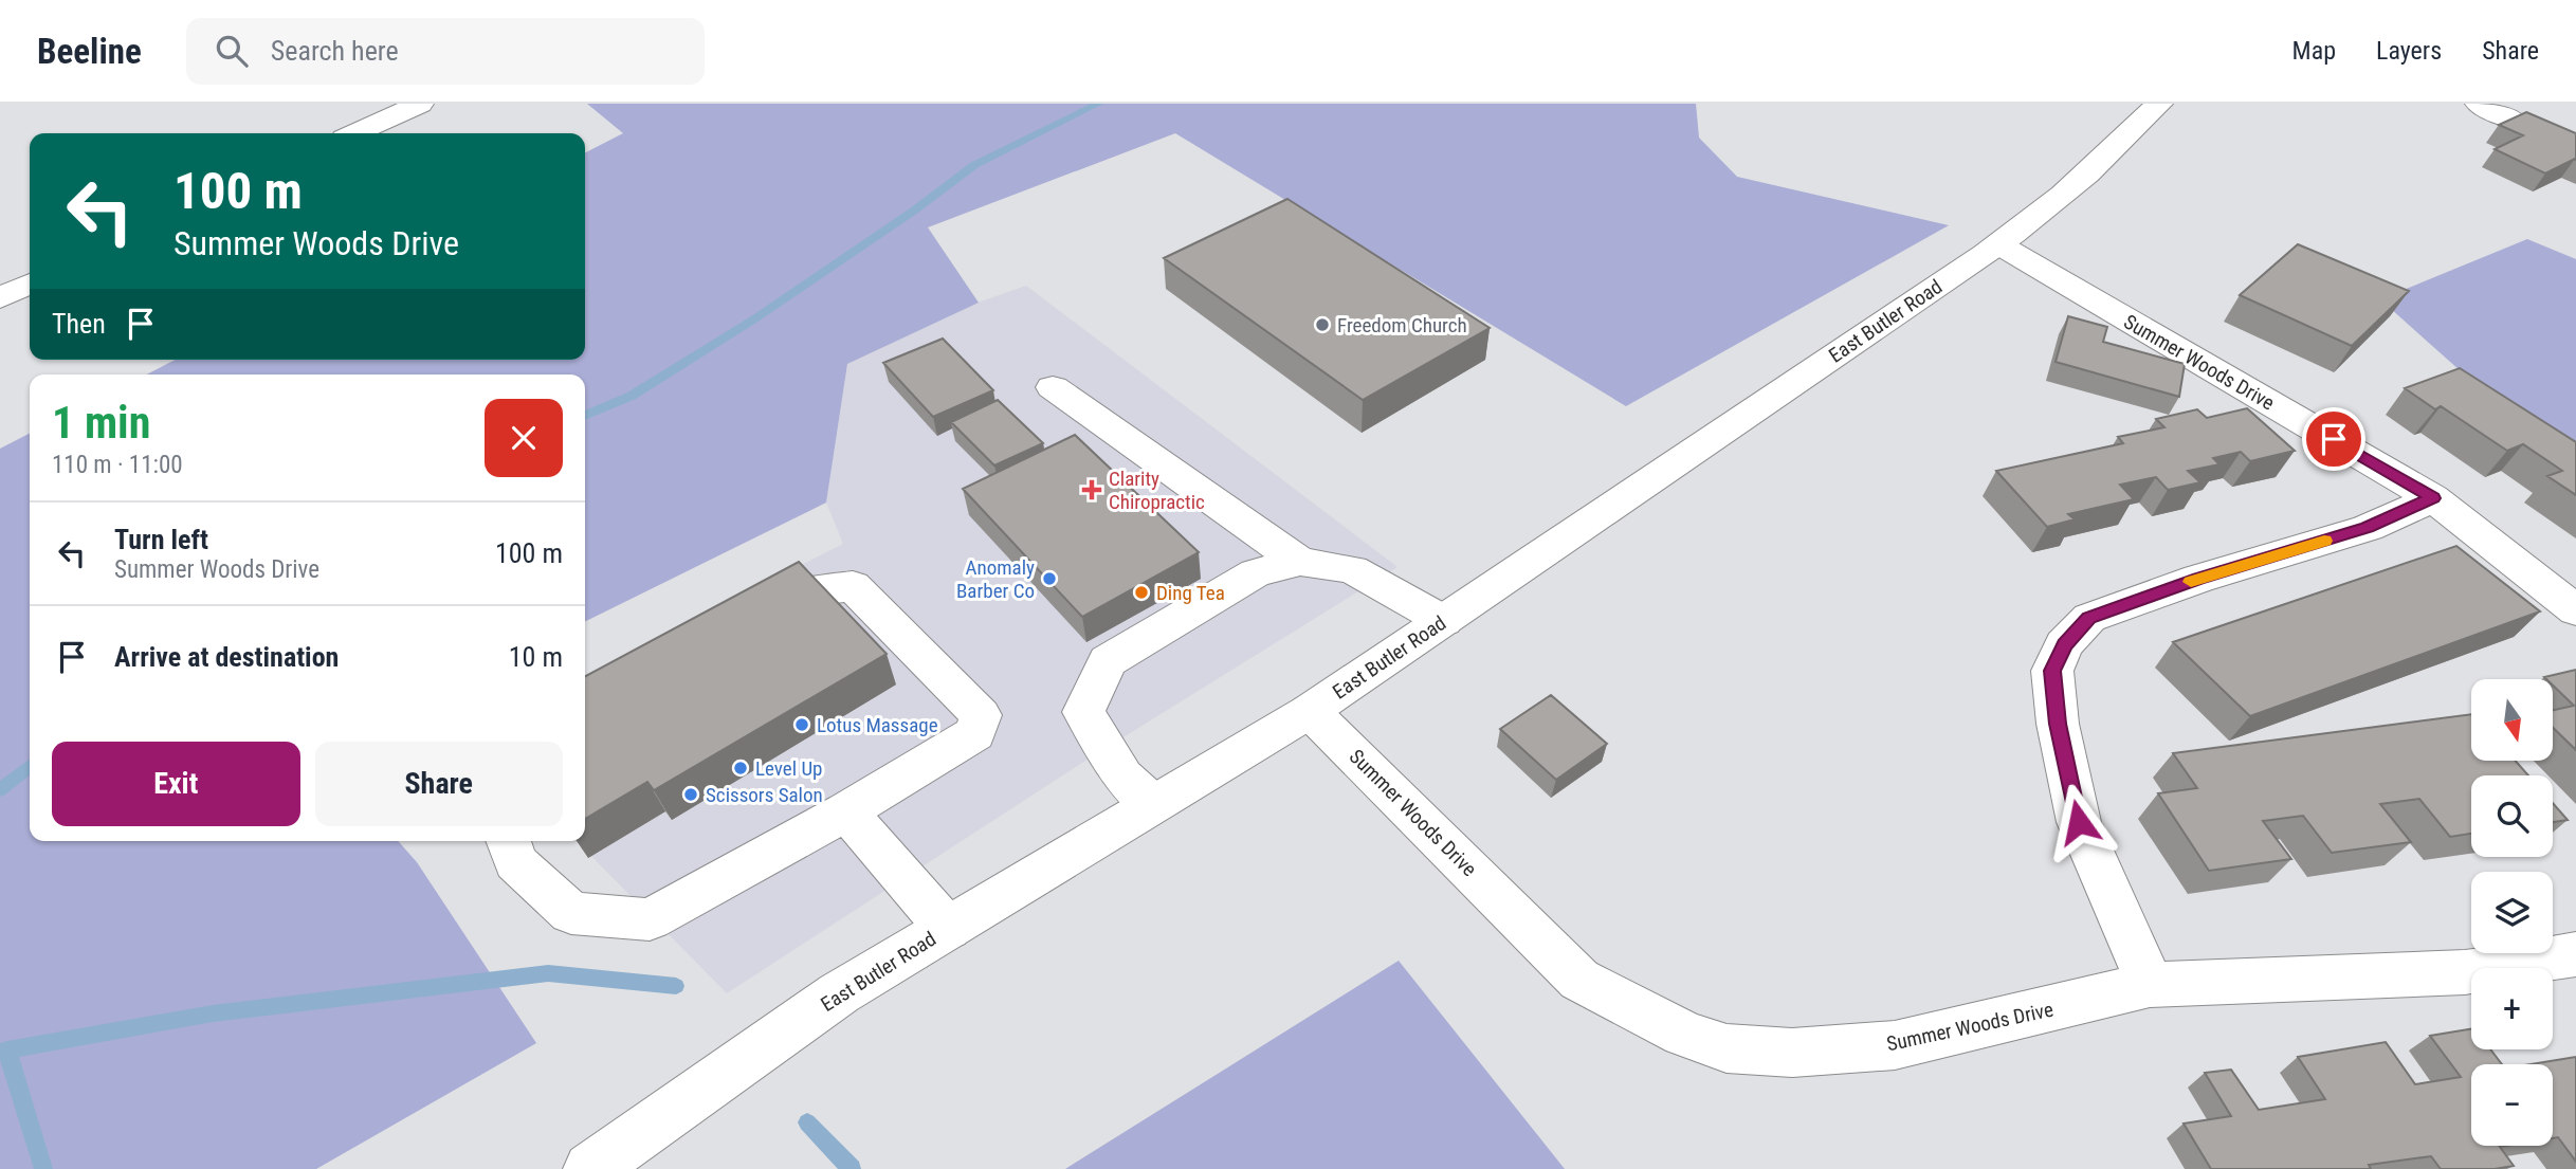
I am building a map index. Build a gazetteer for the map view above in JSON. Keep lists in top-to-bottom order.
{
  "streets": {
    "street": ["East Butler Road", "Summer Woods Drive"]
  },
  "crossings": [
    ["East Butler Road", "Summer Woods Drive"]
  ],
  "places": {
    "other": [
      "Freedom Church",
      "Anomaly Barber Co",
      "Ding Tea",
      "Lotus Massage",
      "Level Up",
      "Scissors Salon"
    ],
    "health": ["Clarity Chiropractic"]
  },
  "north": "bottom",
  "page": {
    "header": "Beeline",
    "search": "Search here",
    "nav": ["Map", "Layers", "Share"],
    "turn": ["100 m", "Summer Woods Drive"],
    "then": "Then",
    "heading": ["1 min", "110 m · 11:00"],
    "list": [
      {
        "name": "Turn left",
        "note": "Summer Woods Drive",
        "value": "100 m"
      },
      {
        "name": "Arrive at destination",
        "value": "10 m"
      }
    ],
    "map_buttons": ["+", "−"],
    "buttons": ["Exit", "Share"]
  }
}
